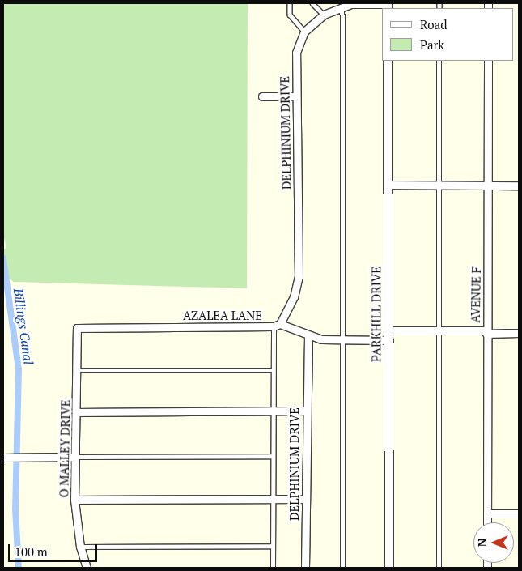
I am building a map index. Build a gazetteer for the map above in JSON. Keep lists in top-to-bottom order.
{
  "streets": {
    "street": [
      "DELPHINIUM DRIVE",
      "AVENUE F",
      "PARKHILL DRIVE",
      "AZALEA LANE",
      "O MALLEY DRIVE"
    ]
  },
  "crossings": [
    ["DELPHINIUM DRIVE", "AZALEA LANE"],
    ["PARKHILL DRIVE", "AZALEA LANE"],
    ["AZALEA LANE", "O MALLEY DRIVE"]
  ],
  "water": ["Billings Canal"],
  "legend": ["Road", "Park"],
  "scale_bar": "100 m",
  "north": "left"
}
